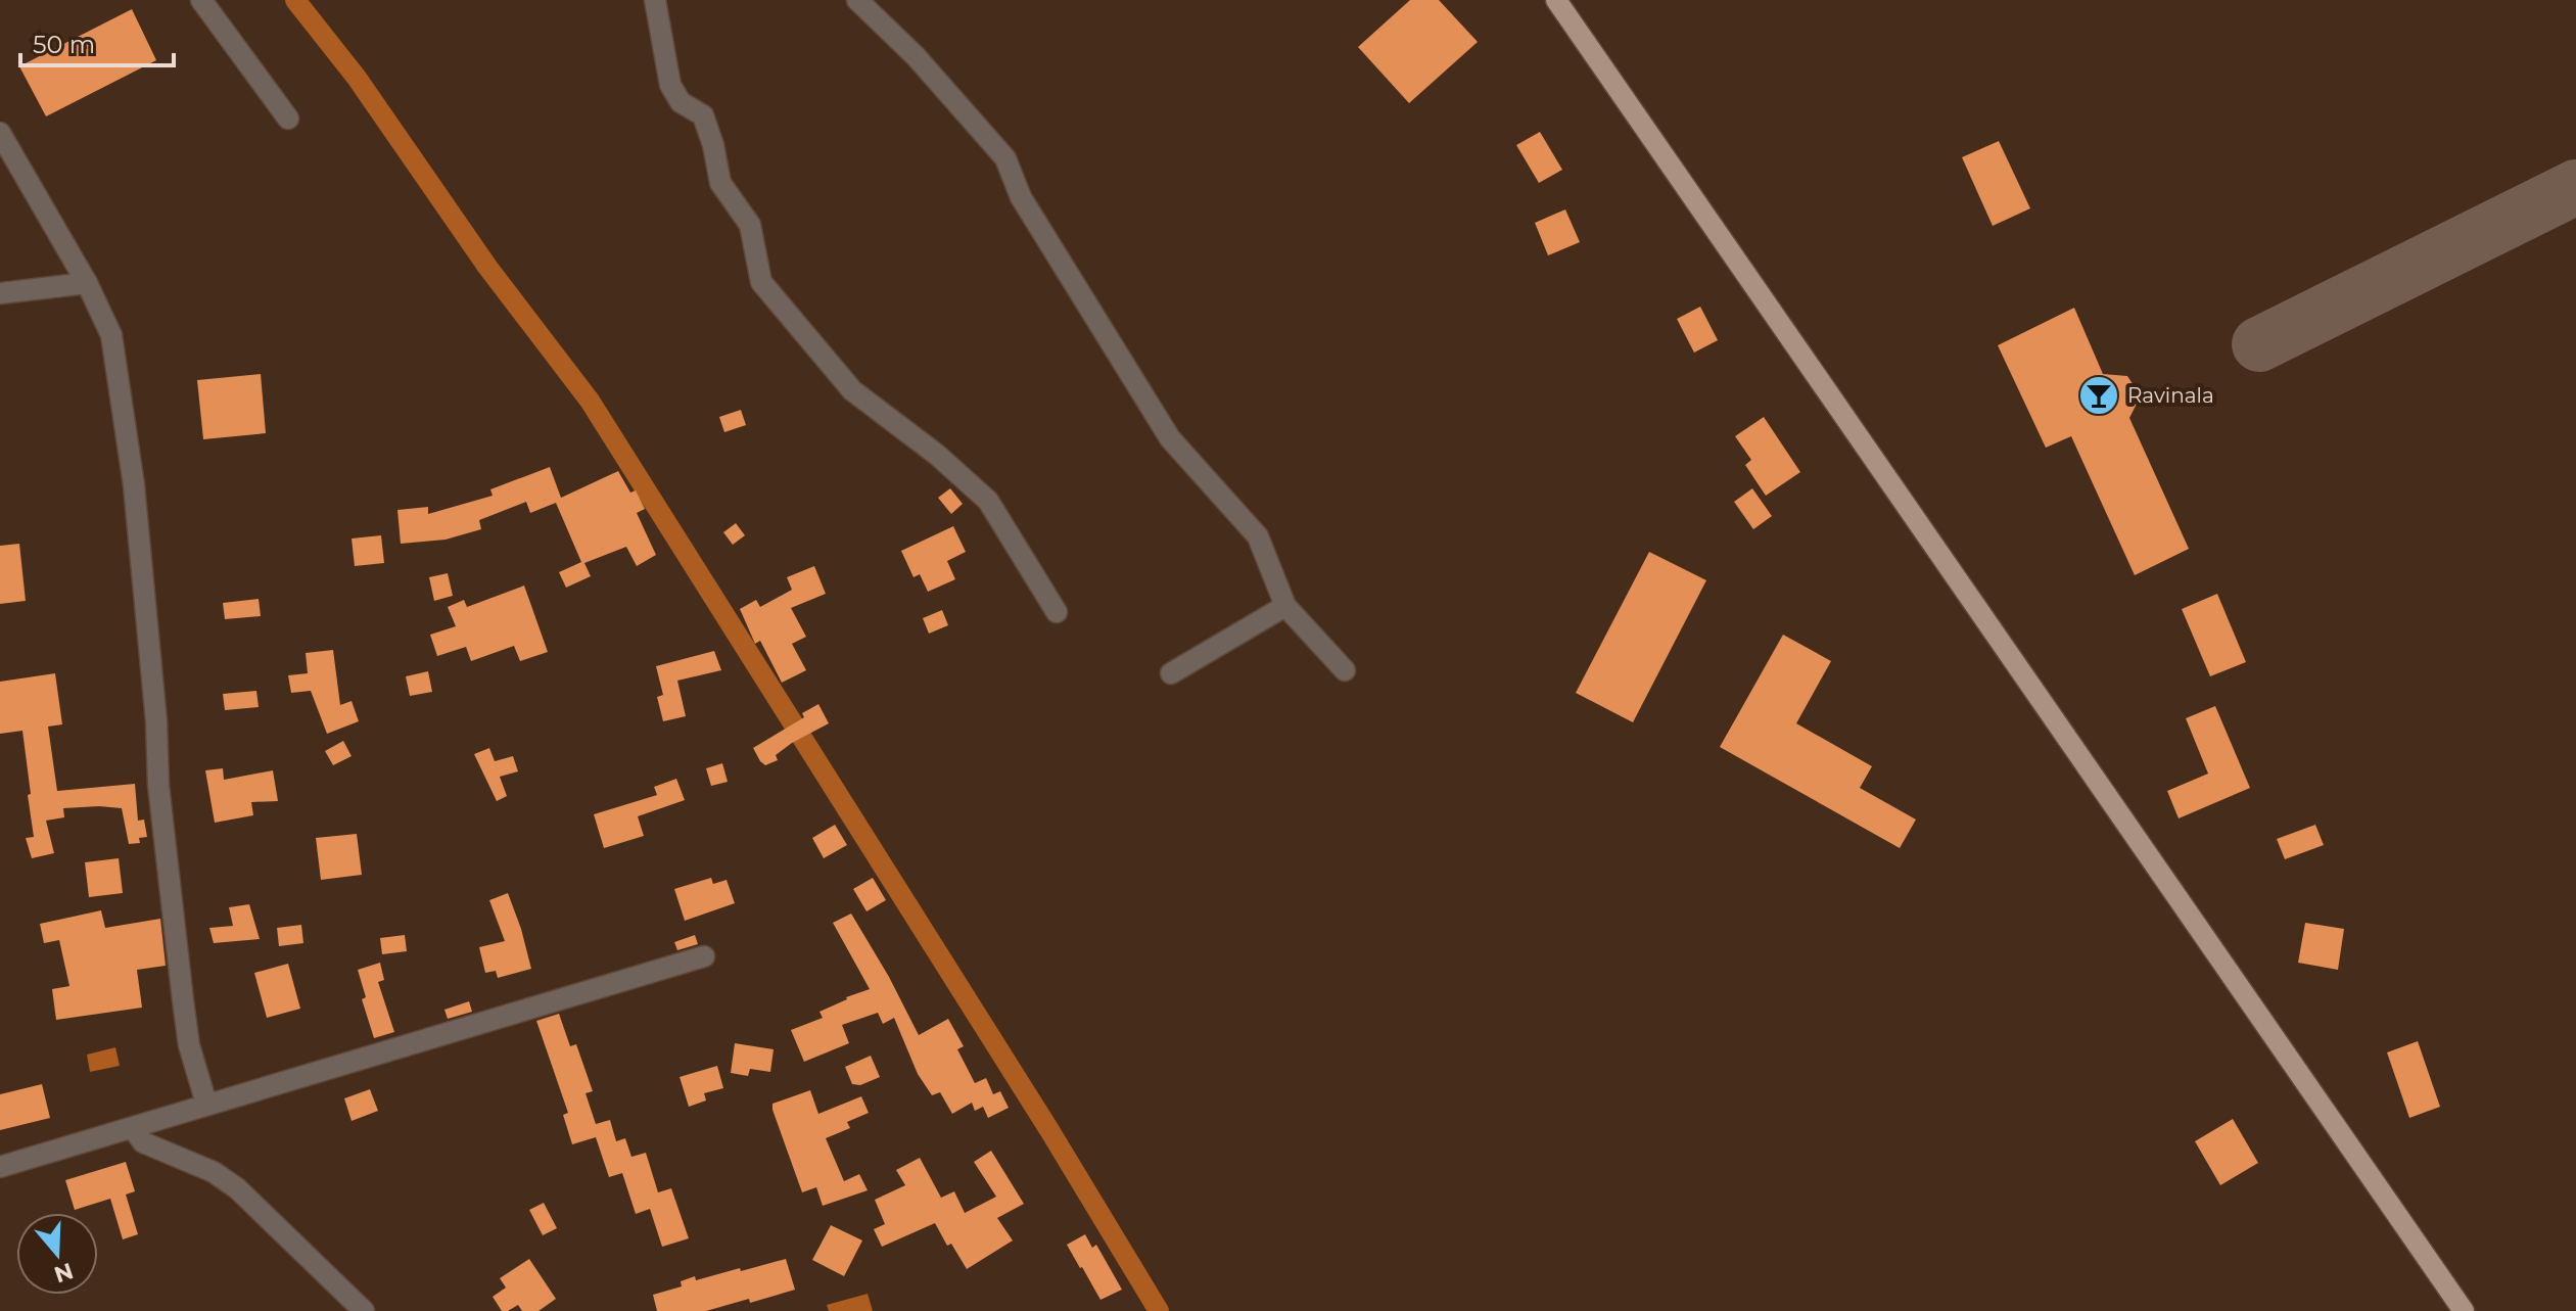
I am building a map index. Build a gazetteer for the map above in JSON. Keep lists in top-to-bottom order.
{
  "places": {
    "bar": ["Ravinala"]
  },
  "scale_bar": "50 m",
  "north": "bottom"
}
